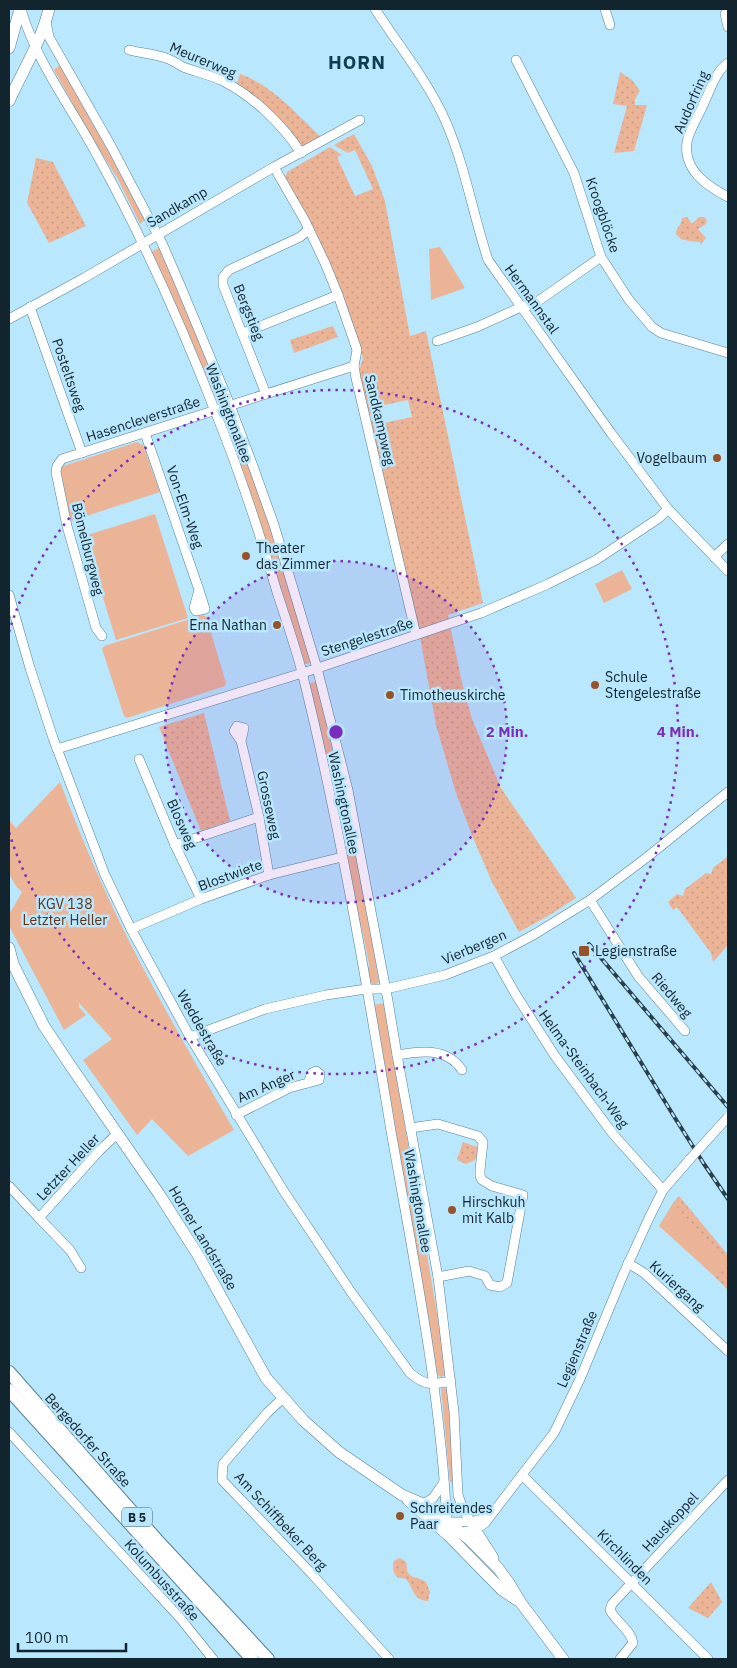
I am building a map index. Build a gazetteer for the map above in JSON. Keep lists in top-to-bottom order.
{
  "streets": {
    "highway": ["Bergedorfer Straße", "B 5"],
    "main road": ["Horner Landstraße"],
    "street": [
      "Meurerweg",
      "Audorfring",
      "Sandkamp",
      "Kroogblöcke",
      "Hermannstal",
      "Bergstieg",
      "Posteltsweg",
      "Washingtonallee",
      "Hasencleverstraße",
      "Sandkampweg",
      "Von-Elm-Weg",
      "Bömelburgweg",
      "Stengelestraße",
      "Grosseweg",
      "Blosweg",
      "Blostwiete",
      "Vierbergen",
      "Riedweg",
      "Weddestraße",
      "Helma-Steinbach-Weg",
      "Am Anger",
      "Letzter Heller",
      "Kuriergang",
      "Legienstraße",
      "Am Schiffbeker Berg",
      "Hauskoppel",
      "Kirchlinden",
      "Kolumbusstraße"
    ]
  },
  "crossings": [
    ["Meurerweg", "Sandkamp"],
    ["Sandkamp", "Posteltsweg"],
    ["Sandkamp", "Washingtonallee"],
    ["Sandkamp", "Sandkampweg"],
    ["Hermannstal", "Stengelestraße"],
    ["Bergstieg", "Hasencleverstraße"],
    ["Bergstieg", "Sandkampweg"],
    ["Posteltsweg", "Hasencleverstraße"],
    ["Washingtonallee", "Hasencleverstraße"],
    ["Washingtonallee", "Stengelestraße"],
    ["Washingtonallee", "Blostwiete"],
    ["Washingtonallee", "Vierbergen"],
    ["Washingtonallee", "Weddestraße"],
    ["Washingtonallee", "Horner Landstraße"],
    ["Washingtonallee", "Legienstraße"],
    ["Hasencleverstraße", "Sandkampweg"],
    ["Hasencleverstraße", "Von-Elm-Weg"],
    ["Hasencleverstraße", "Bömelburgweg"],
    ["Sandkampweg", "Stengelestraße"],
    ["Stengelestraße", "Weddestraße"],
    ["Grosseweg", "Blostwiete"],
    ["Blosweg", "Blostwiete"],
    ["Blostwiete", "Weddestraße"],
    ["Vierbergen", "Riedweg"],
    ["Vierbergen", "Weddestraße"],
    ["Vierbergen", "Helma-Steinbach-Weg"],
    ["Weddestraße", "Am Anger"],
    ["Helma-Steinbach-Weg", "Legienstraße"],
    ["Letzter Heller", "Horner Landstraße"],
    ["Horner Landstraße", "Am Schiffbeker Berg"],
    ["Kuriergang", "Legienstraße"],
    ["Legienstraße", "Kirchlinden"],
    ["Hauskoppel", "Kirchlinden"]
  ],
  "districts": ["HORN"],
  "parks": ["KGV 138 Letzter Heller"],
  "places": {
    "other": [
      "Vogelbaum",
      "Theater das Zimmer",
      "Erna Nathan",
      "Schule Stengelestraße",
      "Timotheuskirche",
      "Hirschkuh mit Kalb",
      "Schreitendes Paar"
    ],
    "transit": ["Legienstraße"]
  },
  "scale_bar": "100 m",
  "rings": ["2 Min.", "4 Min."]
}
